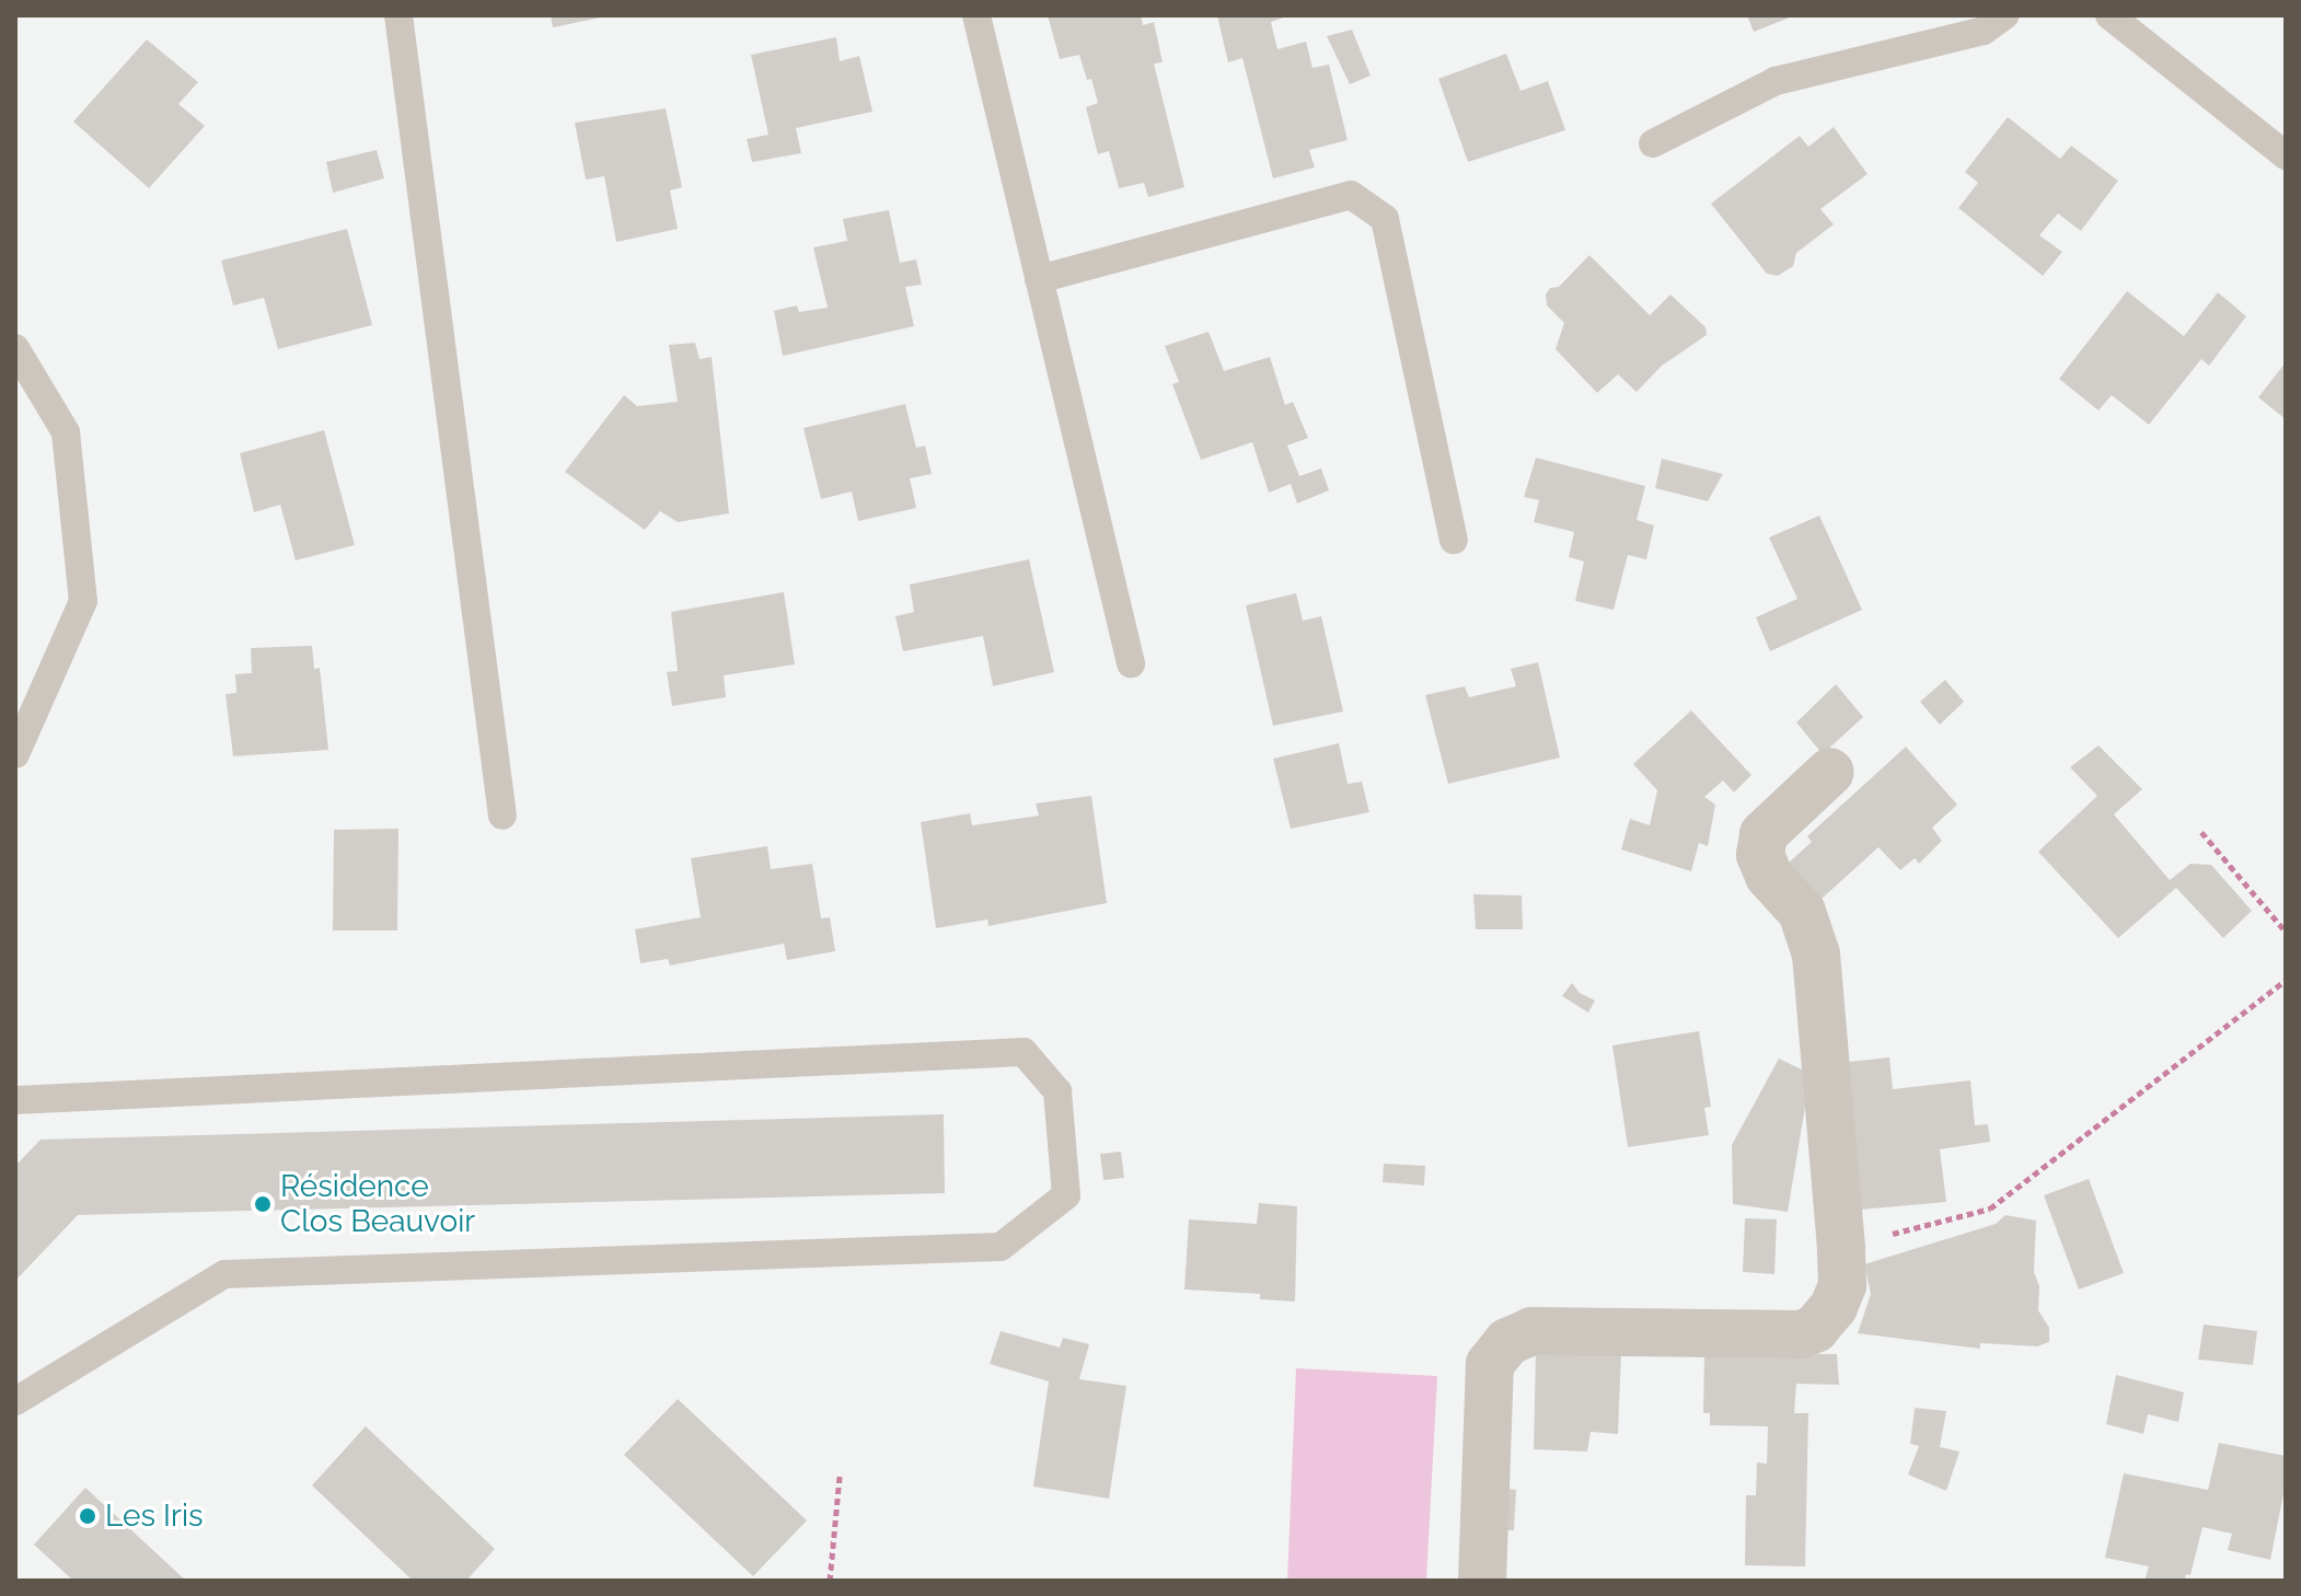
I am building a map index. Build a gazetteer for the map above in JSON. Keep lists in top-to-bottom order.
{
  "places": ["Résidence Clos Beauvoir", "Les Iris"]
}
